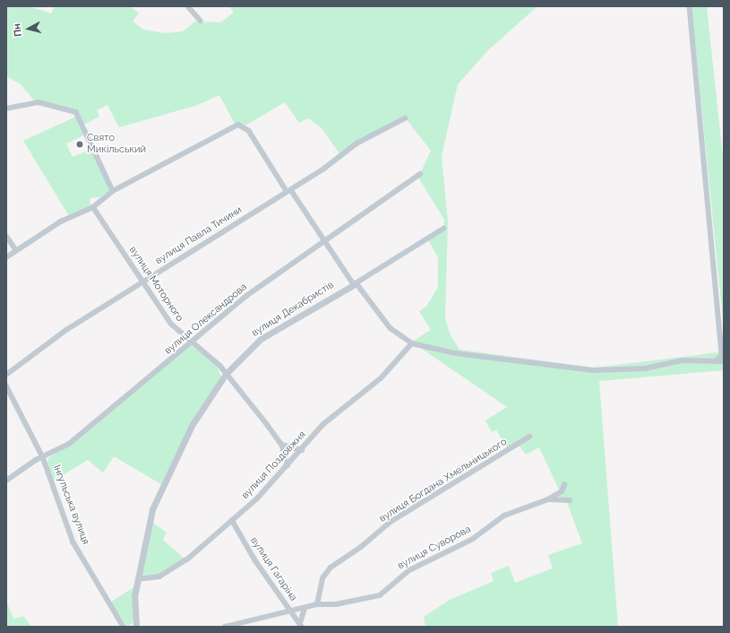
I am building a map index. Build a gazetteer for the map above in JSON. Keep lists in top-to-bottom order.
{
  "streets": {
    "street": [
      "вулиця Павла Тичини",
      "вулиця Моторного",
      "вулиця Декабристів",
      "вулиця Олександрова",
      "вулиця Поздовжня",
      "вулиця Богдана Хмельницького",
      "Інгульська вулиця",
      "вулиця Суворова",
      "вулиця Гагаріна"
    ]
  },
  "crossings": [
    ["вулиця Павла Тичини", "вулиця Моторного"],
    ["вулиця Моторного", "вулиця Декабристів"],
    ["вулиця Моторного", "вулиця Олександрова"],
    ["вулиця Моторного", "вулиця Поздовжня"],
    ["вулиця Декабристів", "вулиця Поздовжня"],
    ["вулиця Олександрова", "Інгульська вулиця"],
    ["вулиця Поздовжня", "вулиця Гагаріна"],
    ["вулиця Богдана Хмельницького", "вулиця Суворова"],
    ["вулиця Суворова", "вулиця Гагаріна"]
  ],
  "places": ["Свято Микільський"],
  "north": "left"
}
